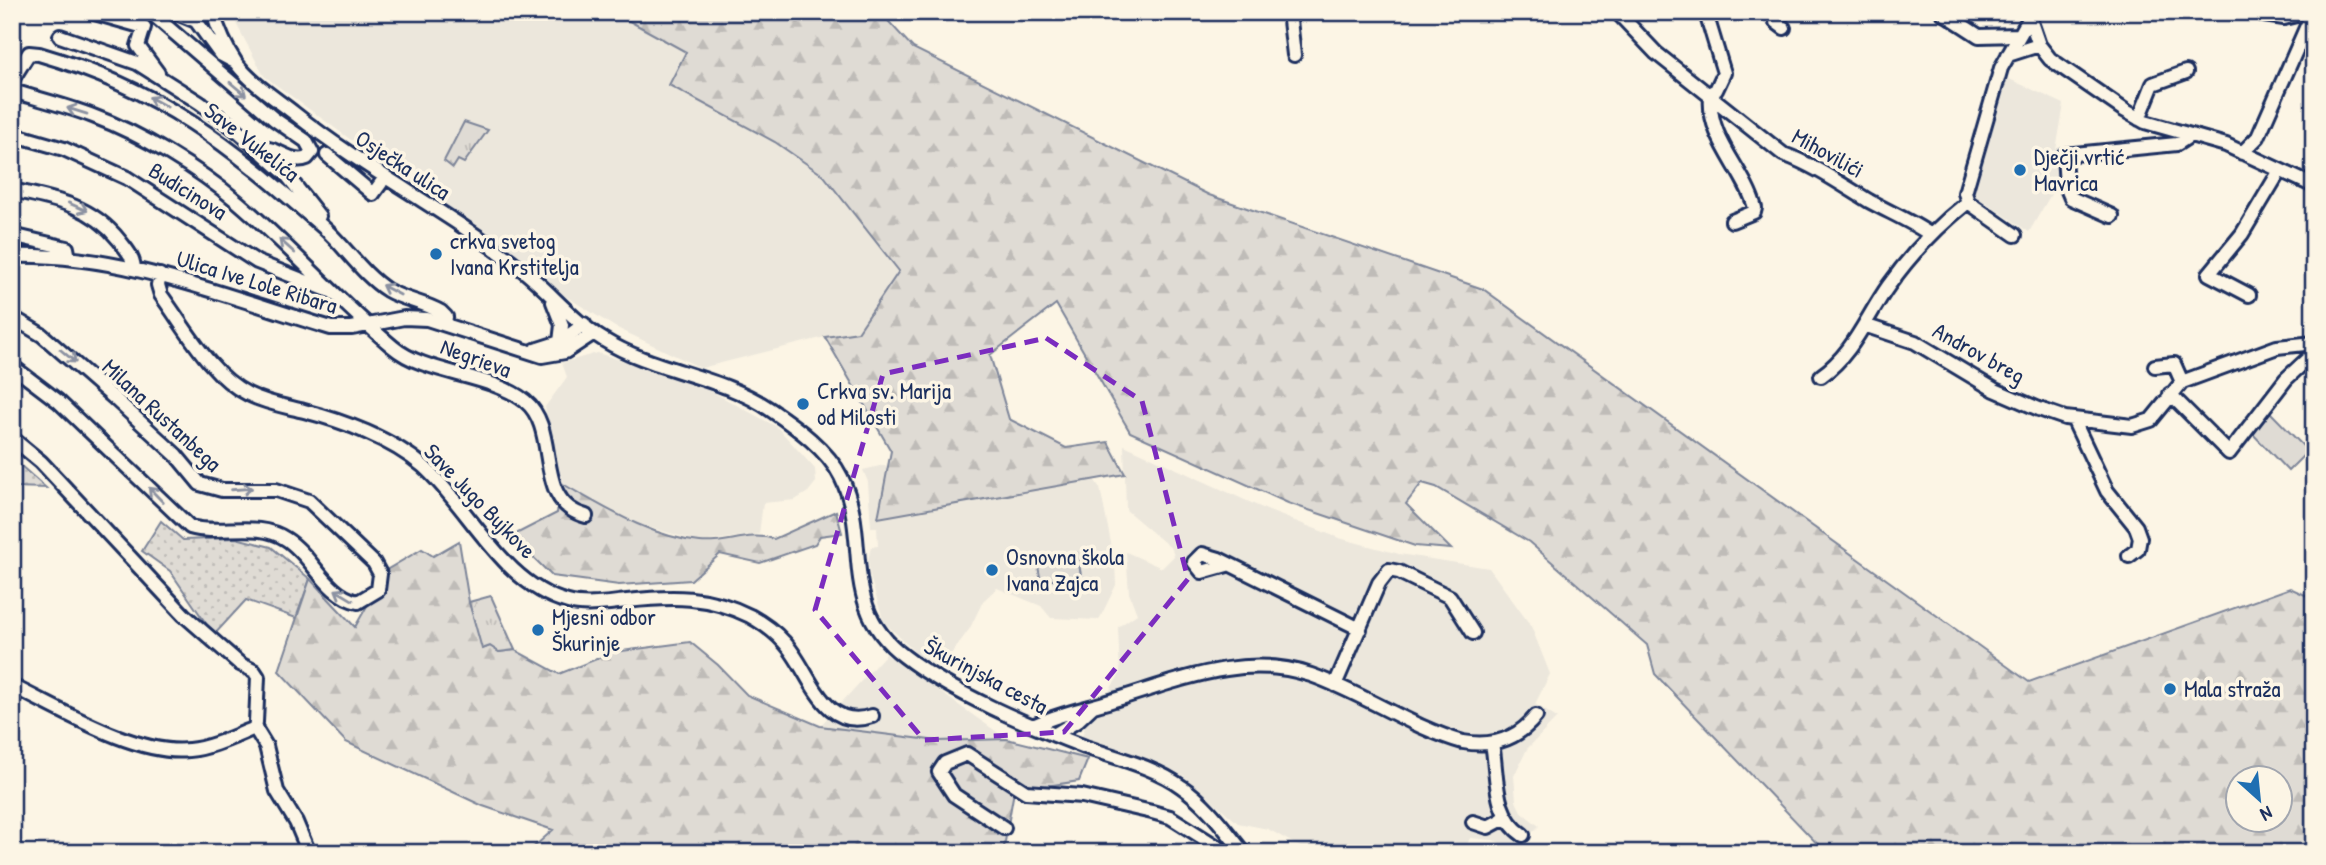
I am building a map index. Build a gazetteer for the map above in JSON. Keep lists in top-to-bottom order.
{
  "streets": {
    "street": [
      "Save Vukelića",
      "Mihovilići",
      "Osječka ulica",
      "Budicinova",
      "Ulica Ive Lole Ribara",
      "Androv breg",
      "Negrieva",
      "Milana Rustanbega",
      "Save Jugo Bujkove",
      "Škurinjska cesta"
    ]
  },
  "crossings": [
    ["Save Vukelića", "Ulica Ive Lole Ribara"],
    ["Osječka ulica", "Ulica Ive Lole Ribara"],
    ["Osječka ulica", "Škurinjska cesta"],
    ["Ulica Ive Lole Ribara", "Negrieva"],
    ["Ulica Ive Lole Ribara", "Save Jugo Bujkove"],
    ["Ulica Ive Lole Ribara", "Škurinjska cesta"]
  ],
  "places": [
    "Dječji vrtić Mavrica",
    "crkva svetog Ivana Krstitelja",
    "Crkva sv. Marija od Milosti",
    "Osnovna škola Ivana Zajca",
    "Mjesni odbor Škurinje",
    "Mala straža"
  ],
  "north": "bottom right"
}
